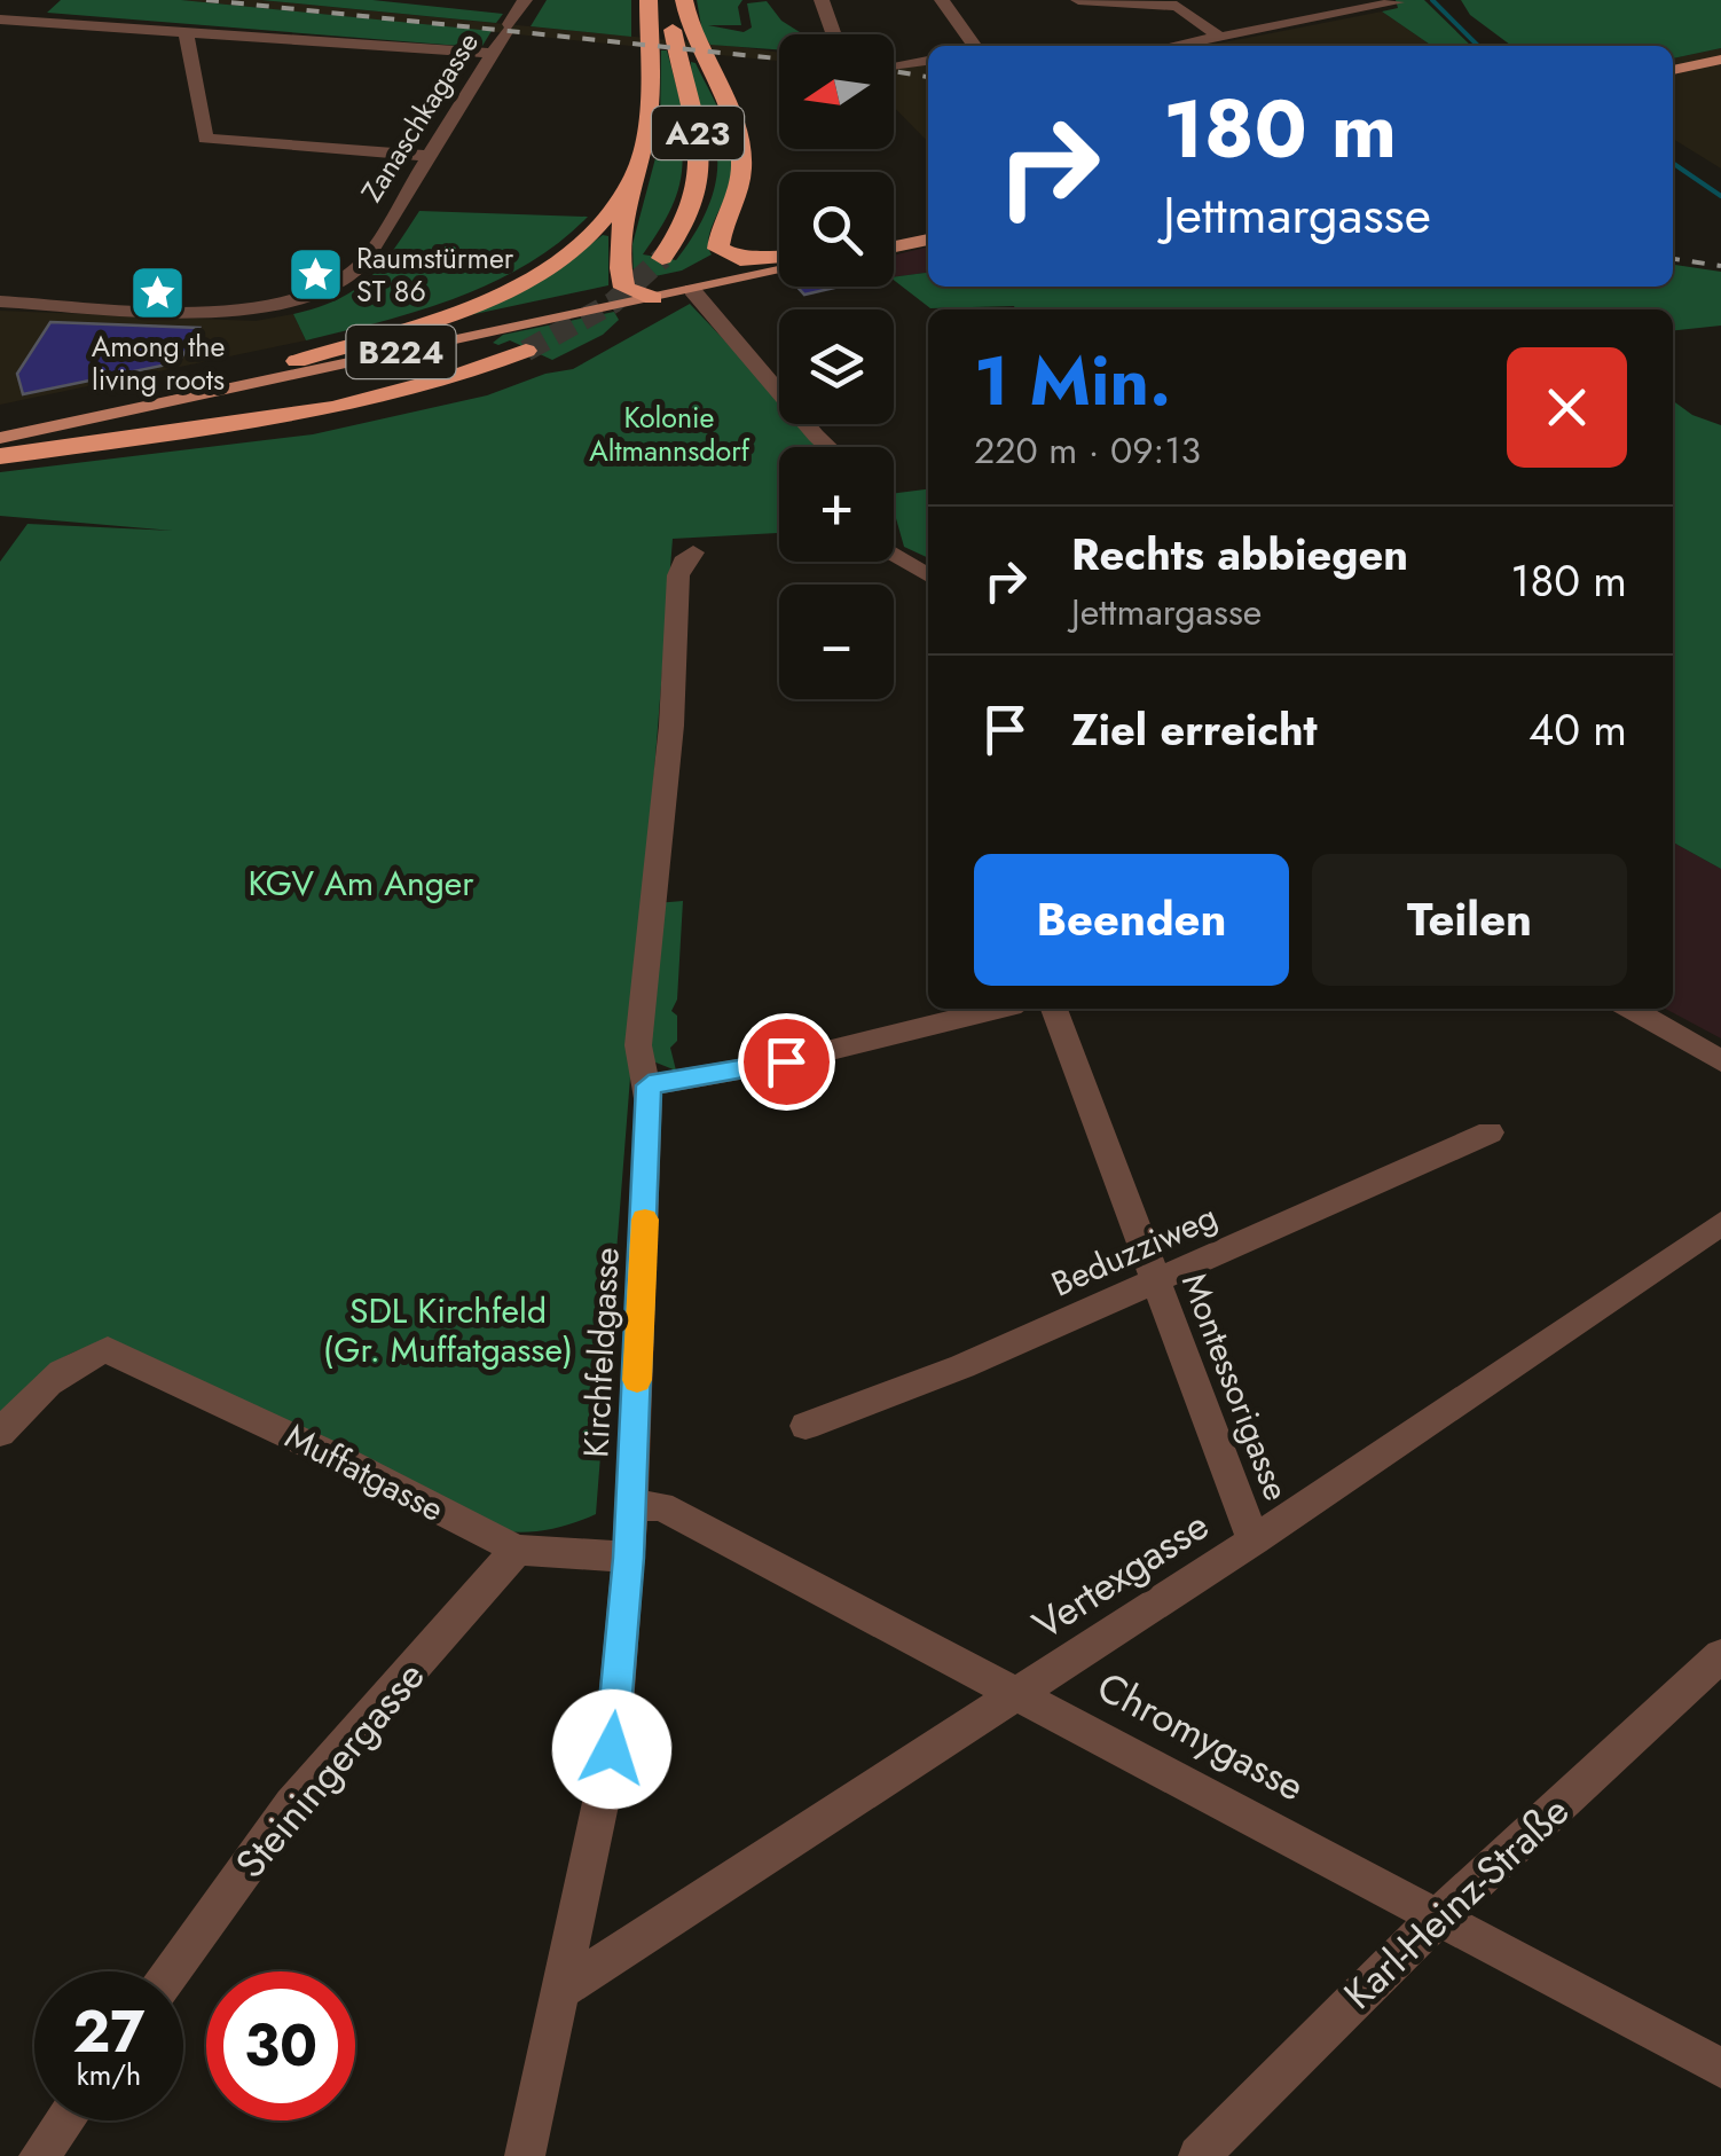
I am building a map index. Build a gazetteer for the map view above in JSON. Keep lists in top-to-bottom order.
{
  "streets": {
    "highway": ["A23"],
    "main road": ["B224"],
    "street": [
      "Zanaschkagasse",
      "Beduzziweg",
      "Kirchfeldgasse",
      "Montessorigasse",
      "Muffatgasse",
      "Vertexgasse",
      "Chromygasse",
      "Steiningergasse",
      "Karl-Heinz-Straße"
    ]
  },
  "crossings": [
    ["A23", "B224"],
    ["Beduzziweg", "Montessorigasse"],
    ["Kirchfeldgasse", "Muffatgasse"],
    ["Kirchfeldgasse", "Vertexgasse"],
    ["Kirchfeldgasse", "Chromygasse"],
    ["Montessorigasse", "Vertexgasse"],
    ["Muffatgasse", "Steiningergasse"],
    ["Vertexgasse", "Chromygasse"],
    ["Chromygasse", "Karl-Heinz-Straße"]
  ],
  "parks": ["Kolonie Altmannsdorf", "KGV Am Anger", "SDL Kirchfeld (Gr. Muffatgasse)"],
  "places": {
    "place": ["Raumstürmer ST 86", "Among the living roots"]
  },
  "north": "left",
  "page": {
    "map_buttons": ["+", "−"],
    "turn": ["180 m", "Jettmargasse"],
    "heading": ["1 Min.", "220 m · 09:13"],
    "list": [
      {
        "name": "Rechts abbiegen",
        "note": "Jettmargasse",
        "value": "180 m"
      },
      {
        "name": "Ziel erreicht",
        "value": "40 m"
      }
    ],
    "buttons": ["Beenden", "Teilen"],
    "speed": "27 km/h",
    "limit": "30"
  }
}
